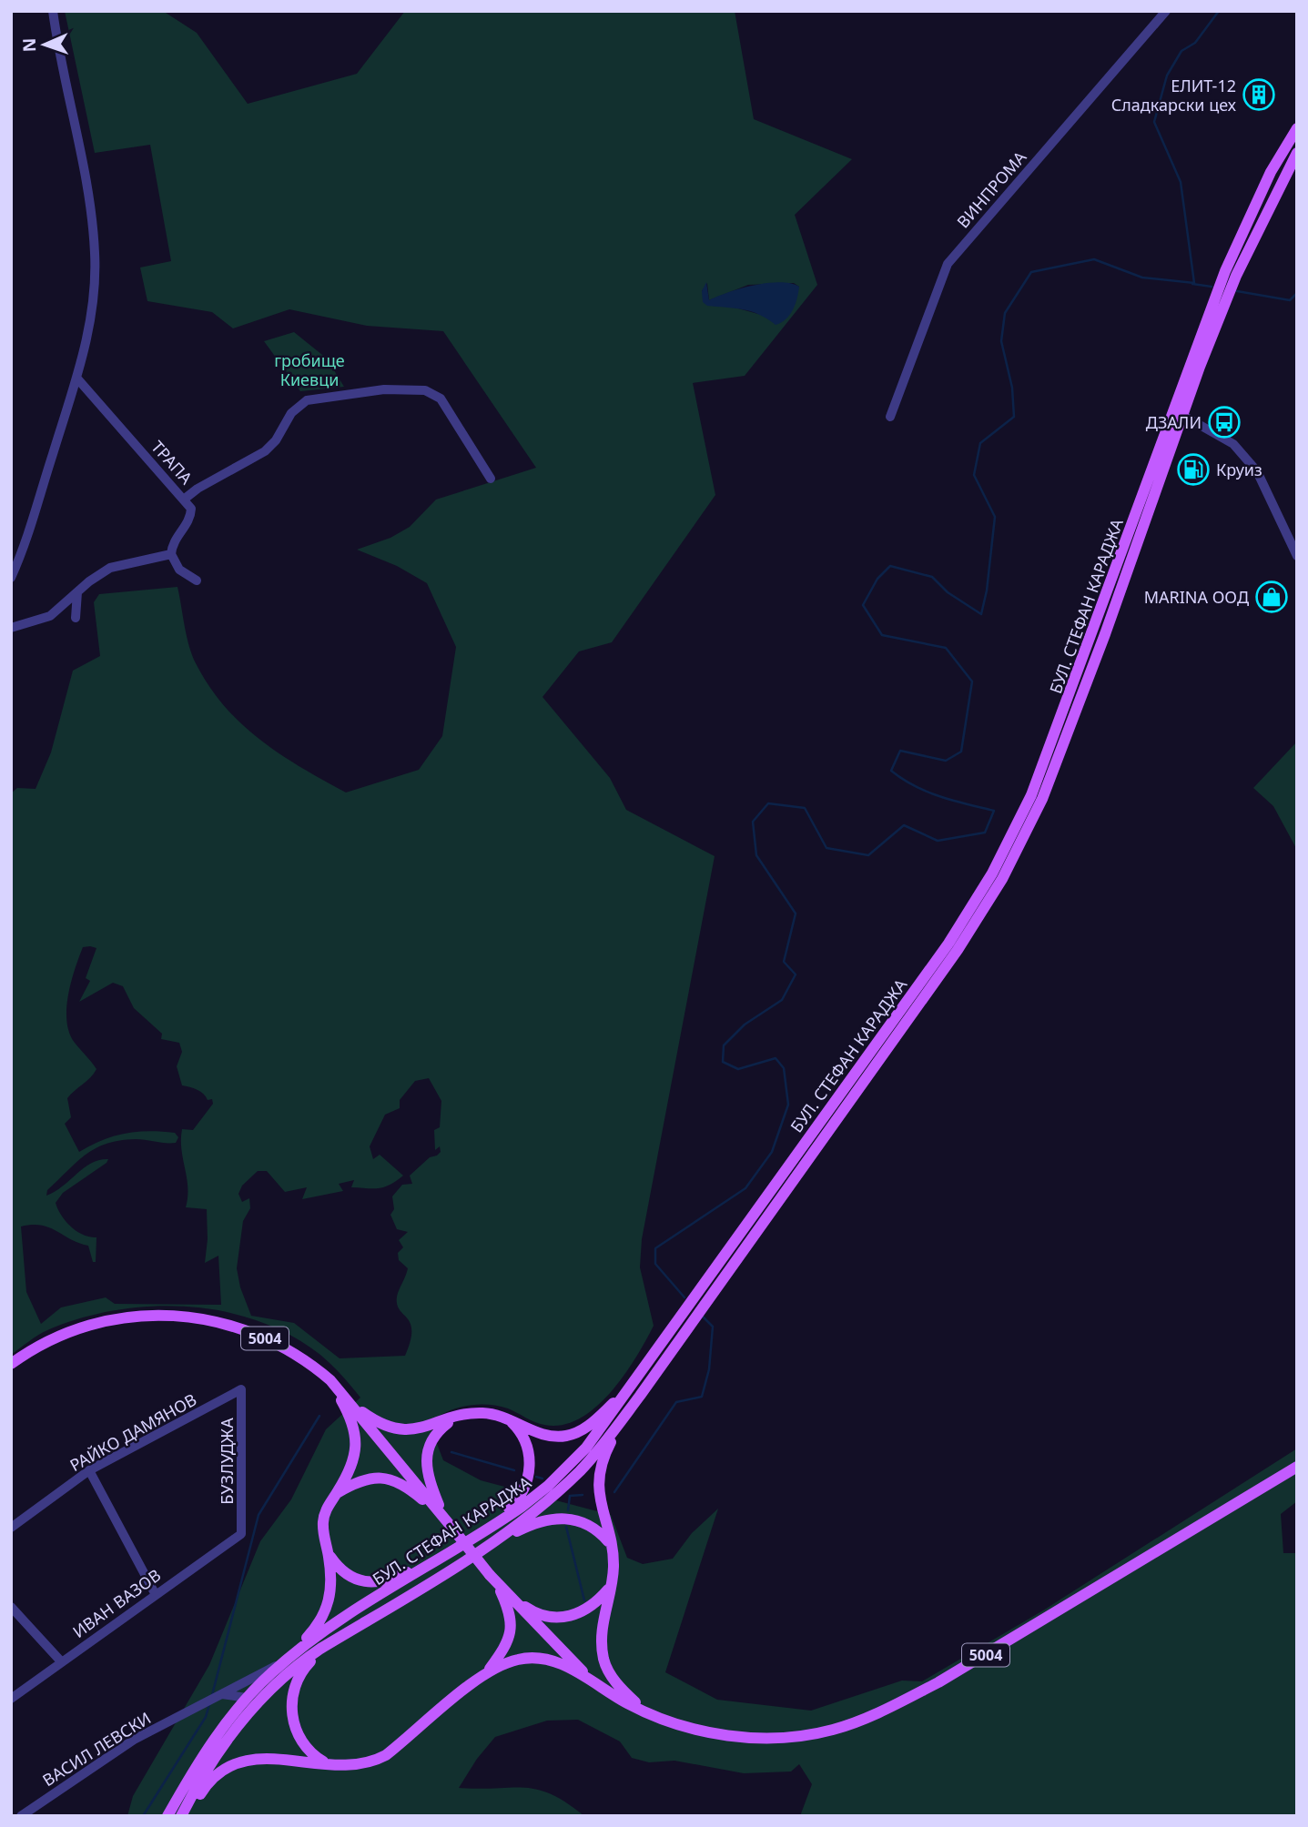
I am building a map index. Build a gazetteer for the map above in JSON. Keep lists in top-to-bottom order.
{
  "streets": {
    "main road": ["БУЛ. СТЕФАН КАРАДЖА", "5004"],
    "street": [
      "ВИНПРОМА",
      "ТРАПА",
      "РАЙКО ДАМЯНОВ",
      "БУЗЛУДЖА",
      "ИВАН ВАЗОВ",
      "ВАСИЛ ЛЕВСКИ"
    ]
  },
  "crossings": [
    ["БУЛ. СТЕФАН КАРАДЖА", "ВАСИЛ ЛЕВСКИ"],
    ["РАЙКО ДАМЯНОВ", "БУЗЛУДЖА"],
    ["БУЗЛУДЖА", "ИВАН ВАЗОВ"]
  ],
  "parks": ["гробище Киевци"],
  "places": {
    "building": ["ЕЛИТ-12 Сладкарски цех"],
    "bus stop": ["ДЗАЛИ"],
    "fuel station": ["Круиз"],
    "shop": ["MARINA ООД"]
  },
  "north": "left"
}
